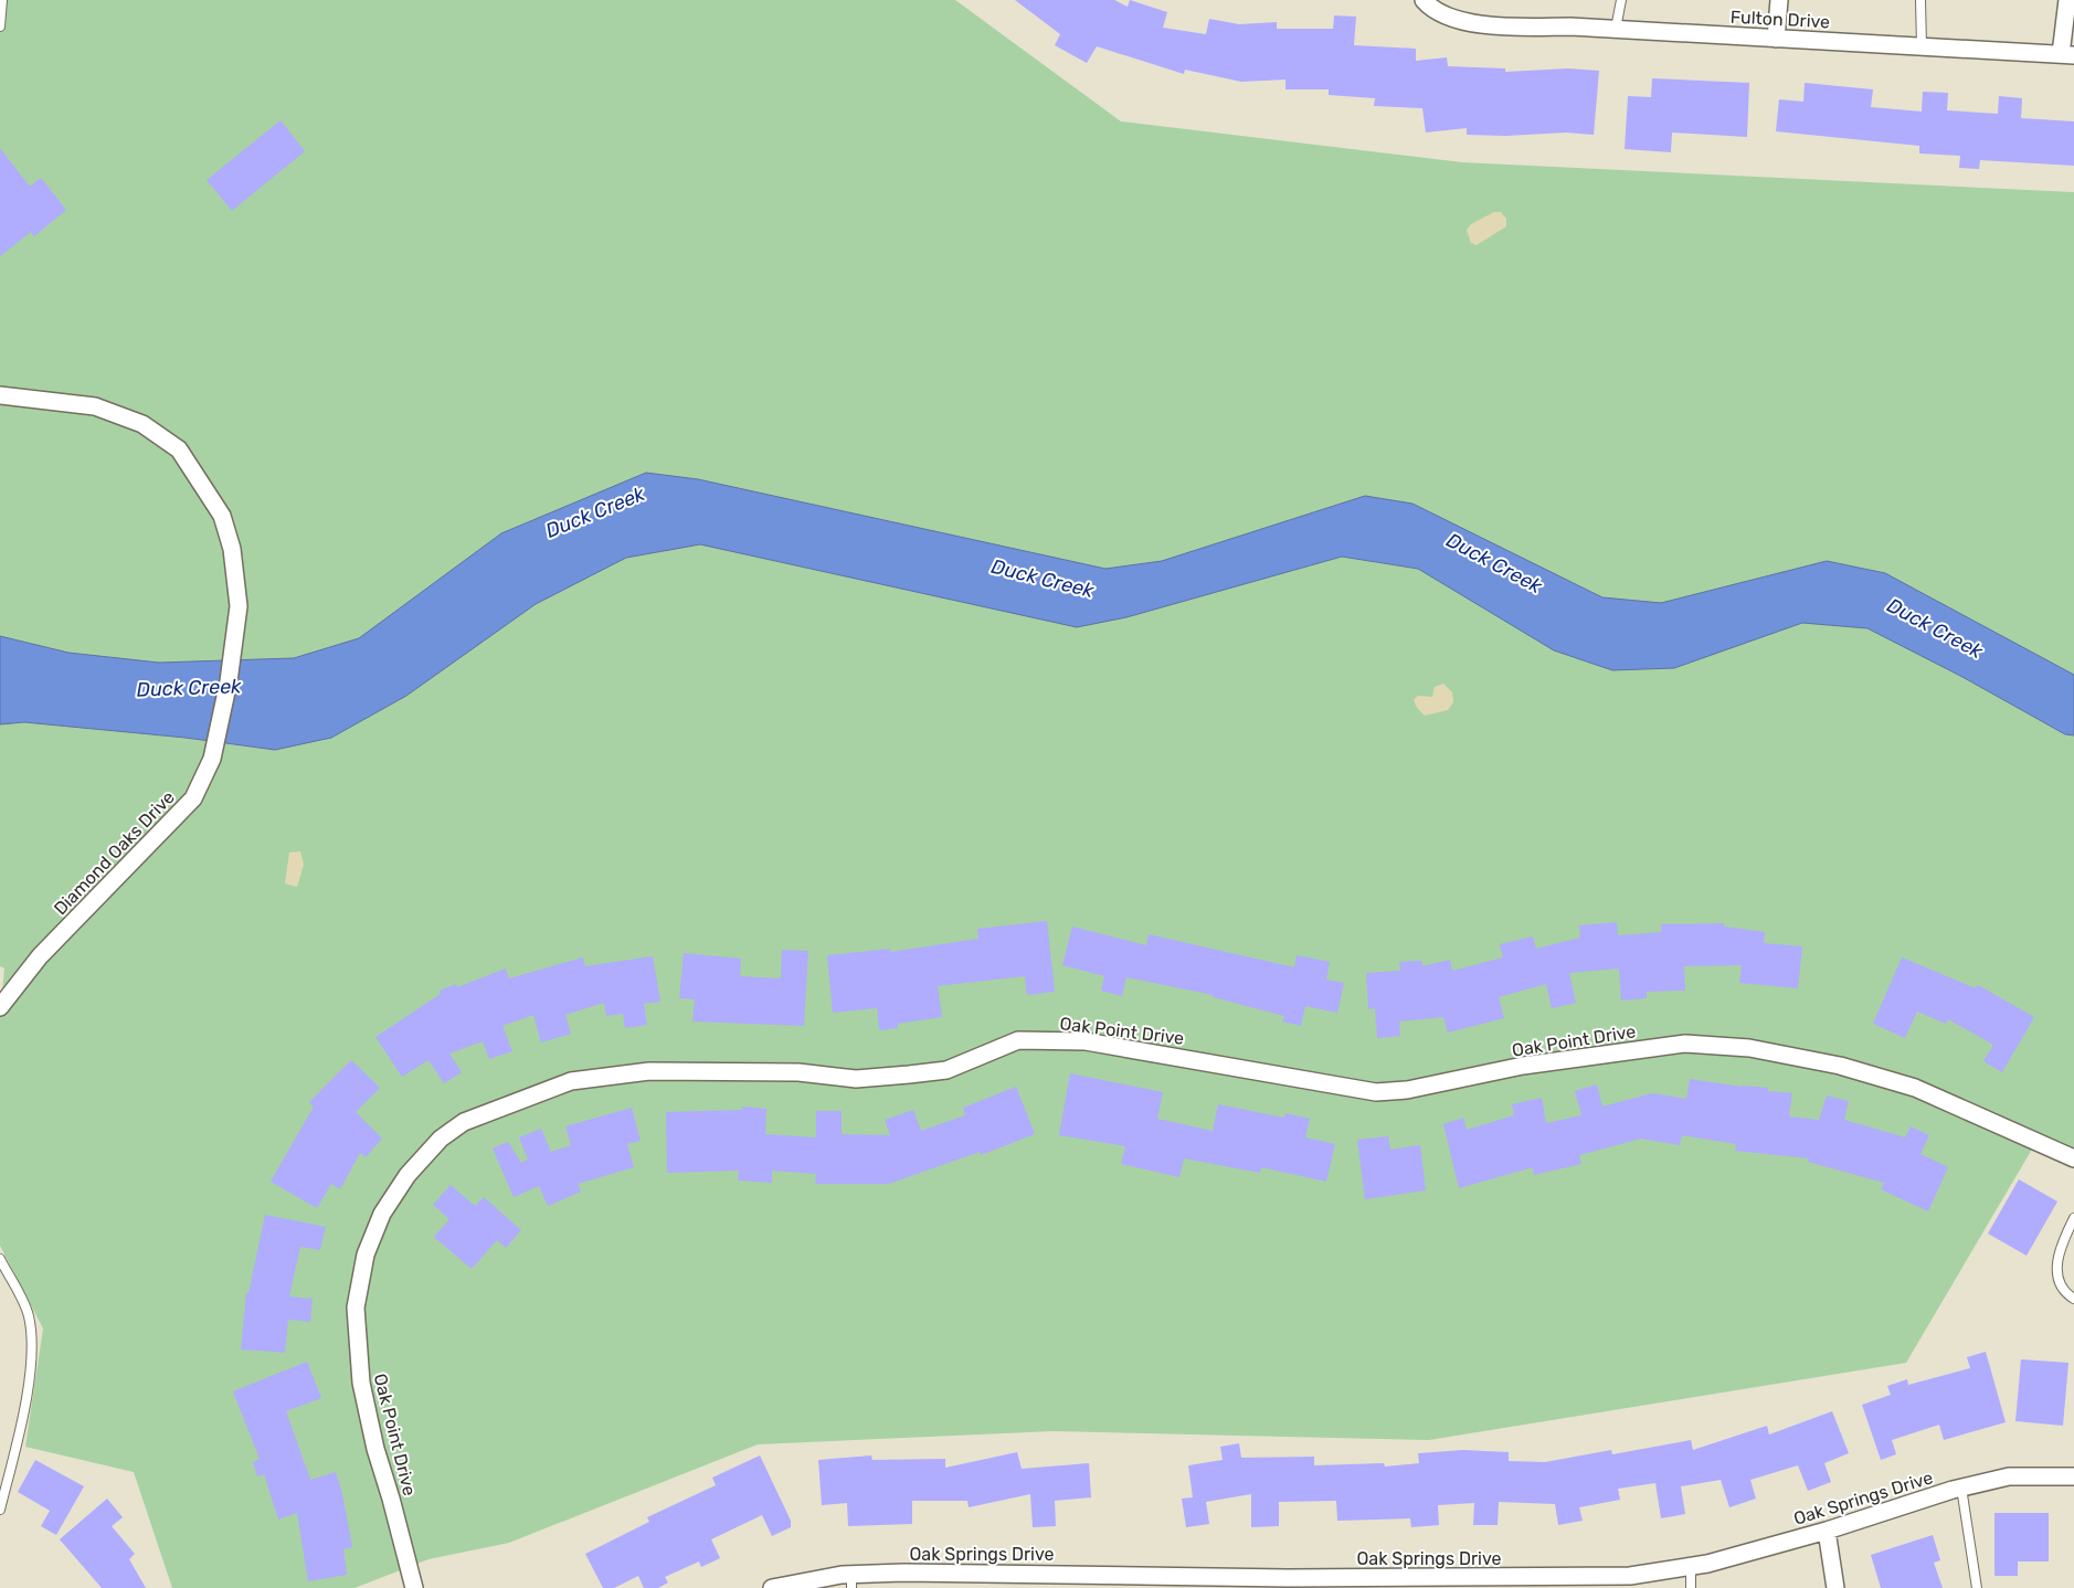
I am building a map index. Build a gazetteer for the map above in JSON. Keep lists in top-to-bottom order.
{
  "streets": {
    "street": [
      "Fulton Drive",
      "Diamond Oaks Drive",
      "Oak Point Drive",
      "Oak Springs Drive"
    ]
  },
  "water": ["Duck Creek"]
}
